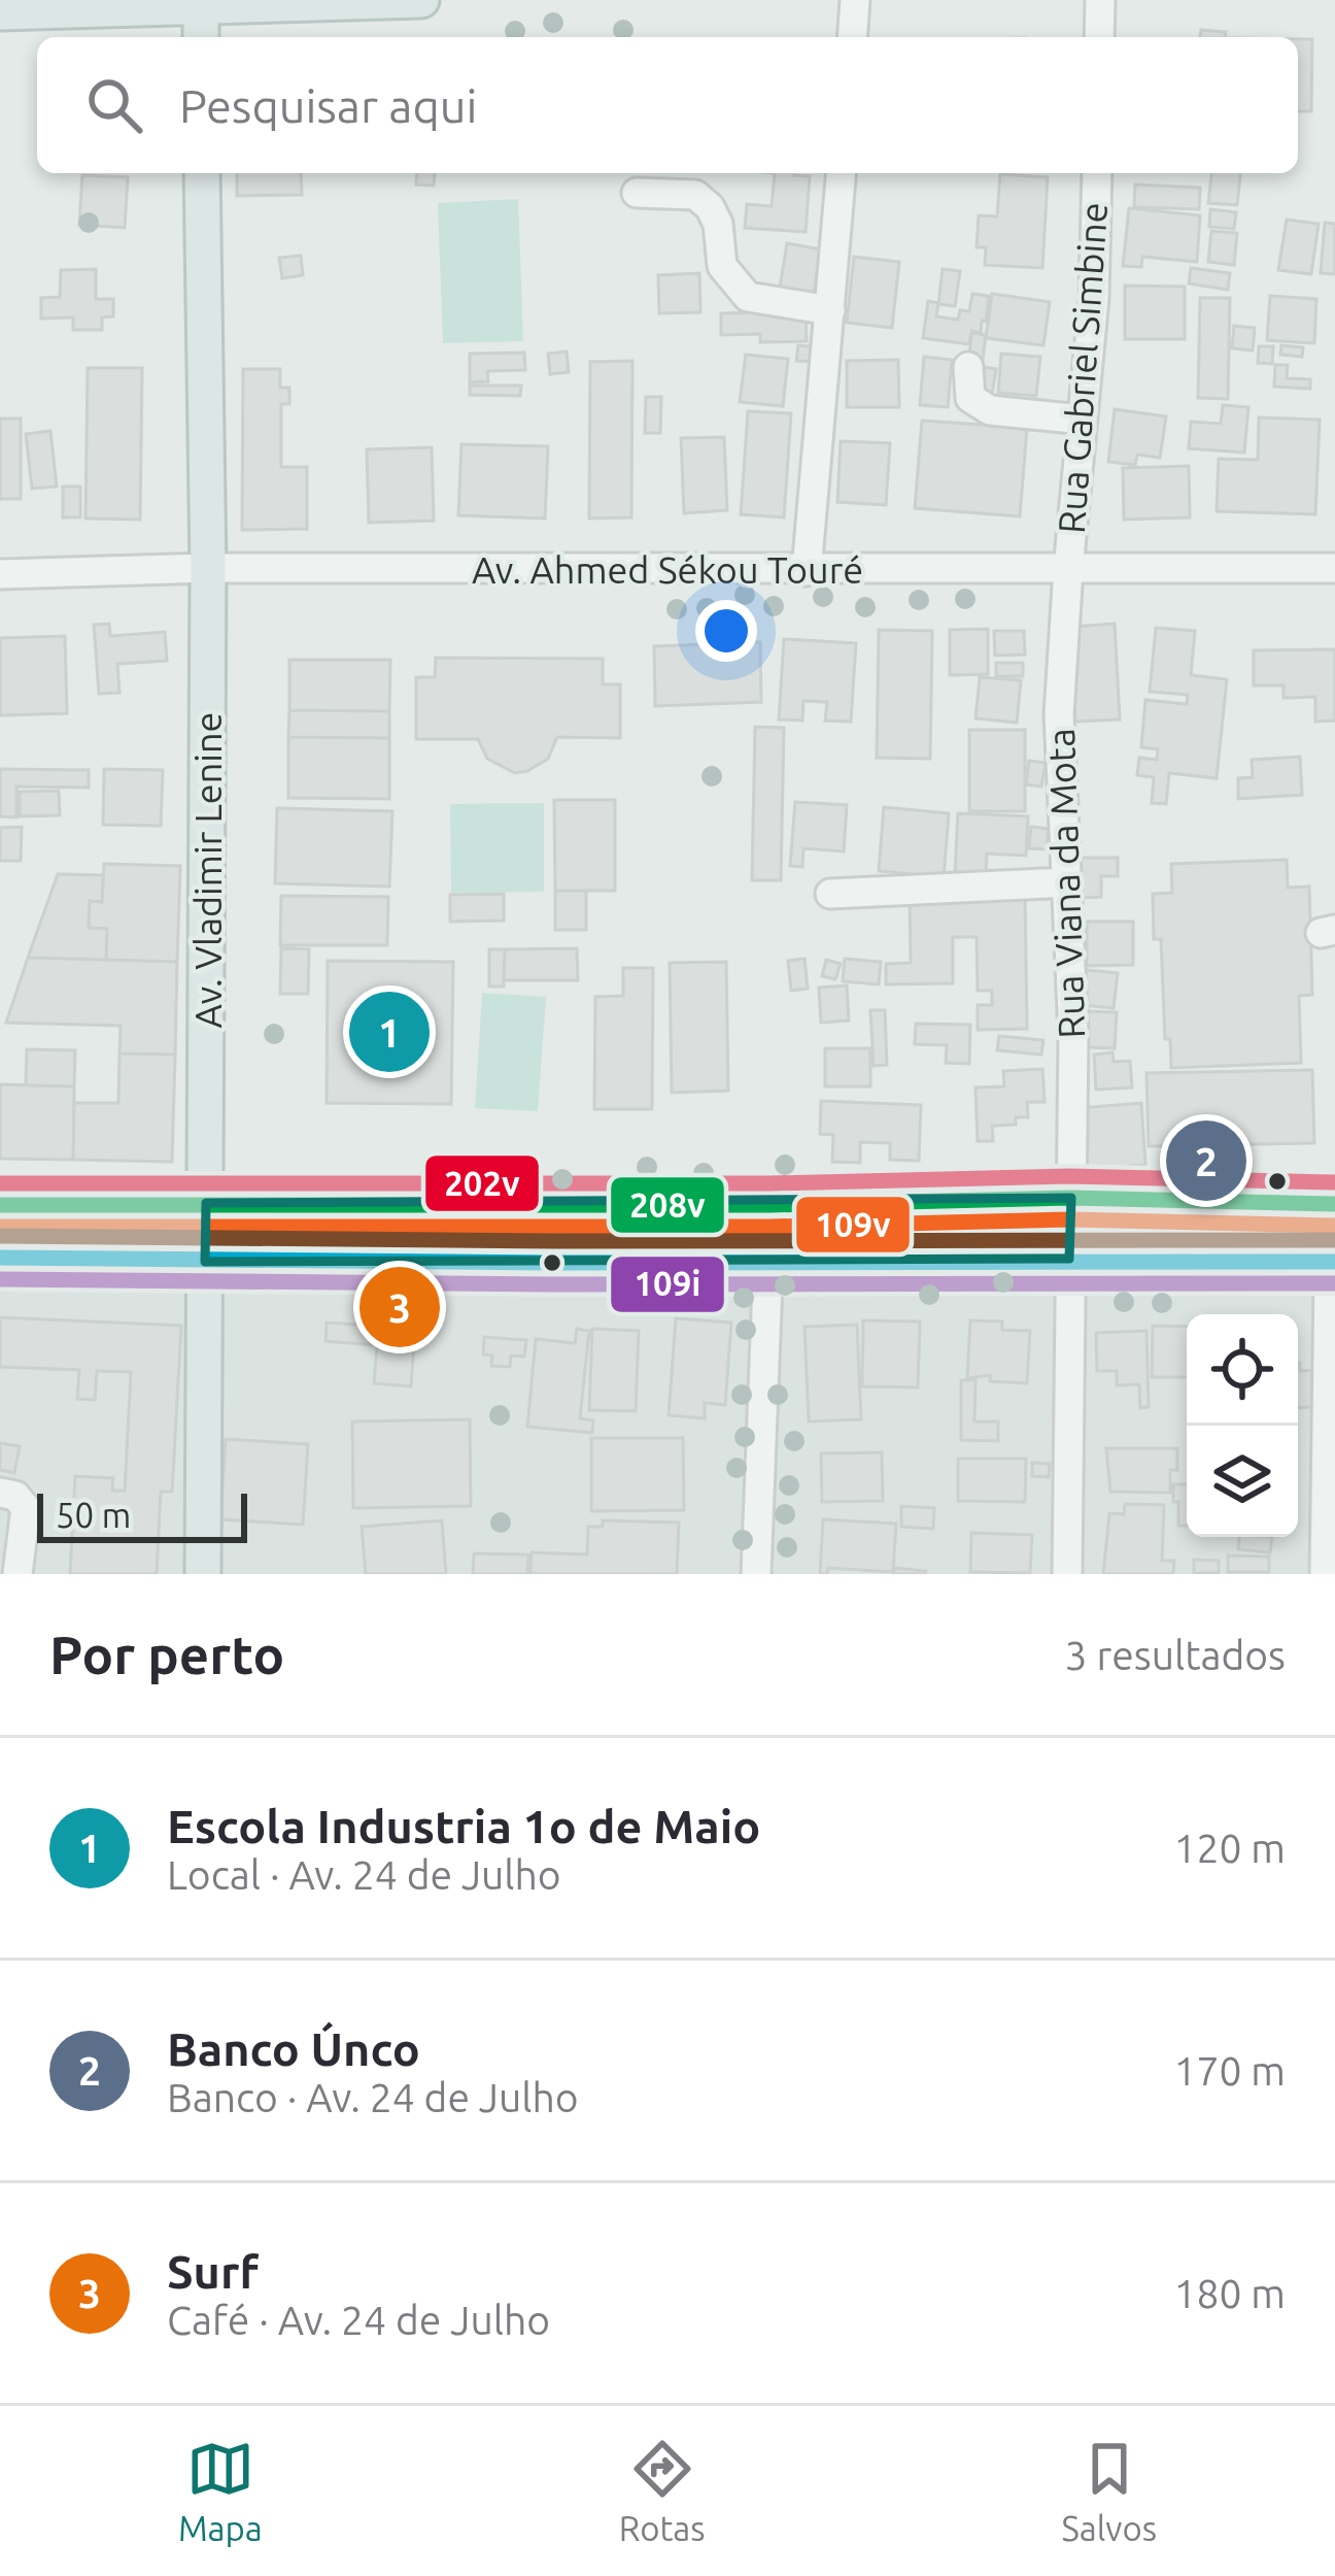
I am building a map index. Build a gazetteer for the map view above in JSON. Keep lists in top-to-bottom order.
{
  "streets": {
    "main road": ["Av. Vladimir Lenine"],
    "street": ["Rua Gabriel Simbine", "Av. Ahmed Sékou Touré", "Rua Viana da Mota"]
  },
  "crossings": [
    ["Rua Gabriel Simbine", "Av. Ahmed Sékou Touré"],
    ["Rua Gabriel Simbine", "Rua Viana da Mota"],
    ["Av. Ahmed Sékou Touré", "Av. Vladimir Lenine"],
    ["Av. Ahmed Sékou Touré", "Rua Viana da Mota"]
  ],
  "lines": [
    "transit line 202v",
    "transit line 208v",
    "transit line 109v",
    "transit line 109i"
  ],
  "scale_bar": "50 m",
  "page": {
    "search": "Pesquisar aqui",
    "pins": ["1", "2", "3"],
    "scale": "50 m",
    "heading": ["Por perto", "3 resultados"],
    "list": [
      {
        "mark": "1",
        "name": "Escola Industria 1o de Maio",
        "note": "Local · Av. 24 de Julho",
        "value": "120 m"
      },
      {
        "mark": "2",
        "name": "Banco Únco",
        "note": "Banco · Av. 24 de Julho",
        "value": "170 m"
      },
      {
        "mark": "3",
        "name": "Surf",
        "note": "Café · Av. 24 de Julho",
        "value": "180 m"
      }
    ],
    "nav": ["Mapa", "Rotas", "Salvos"]
  }
}
